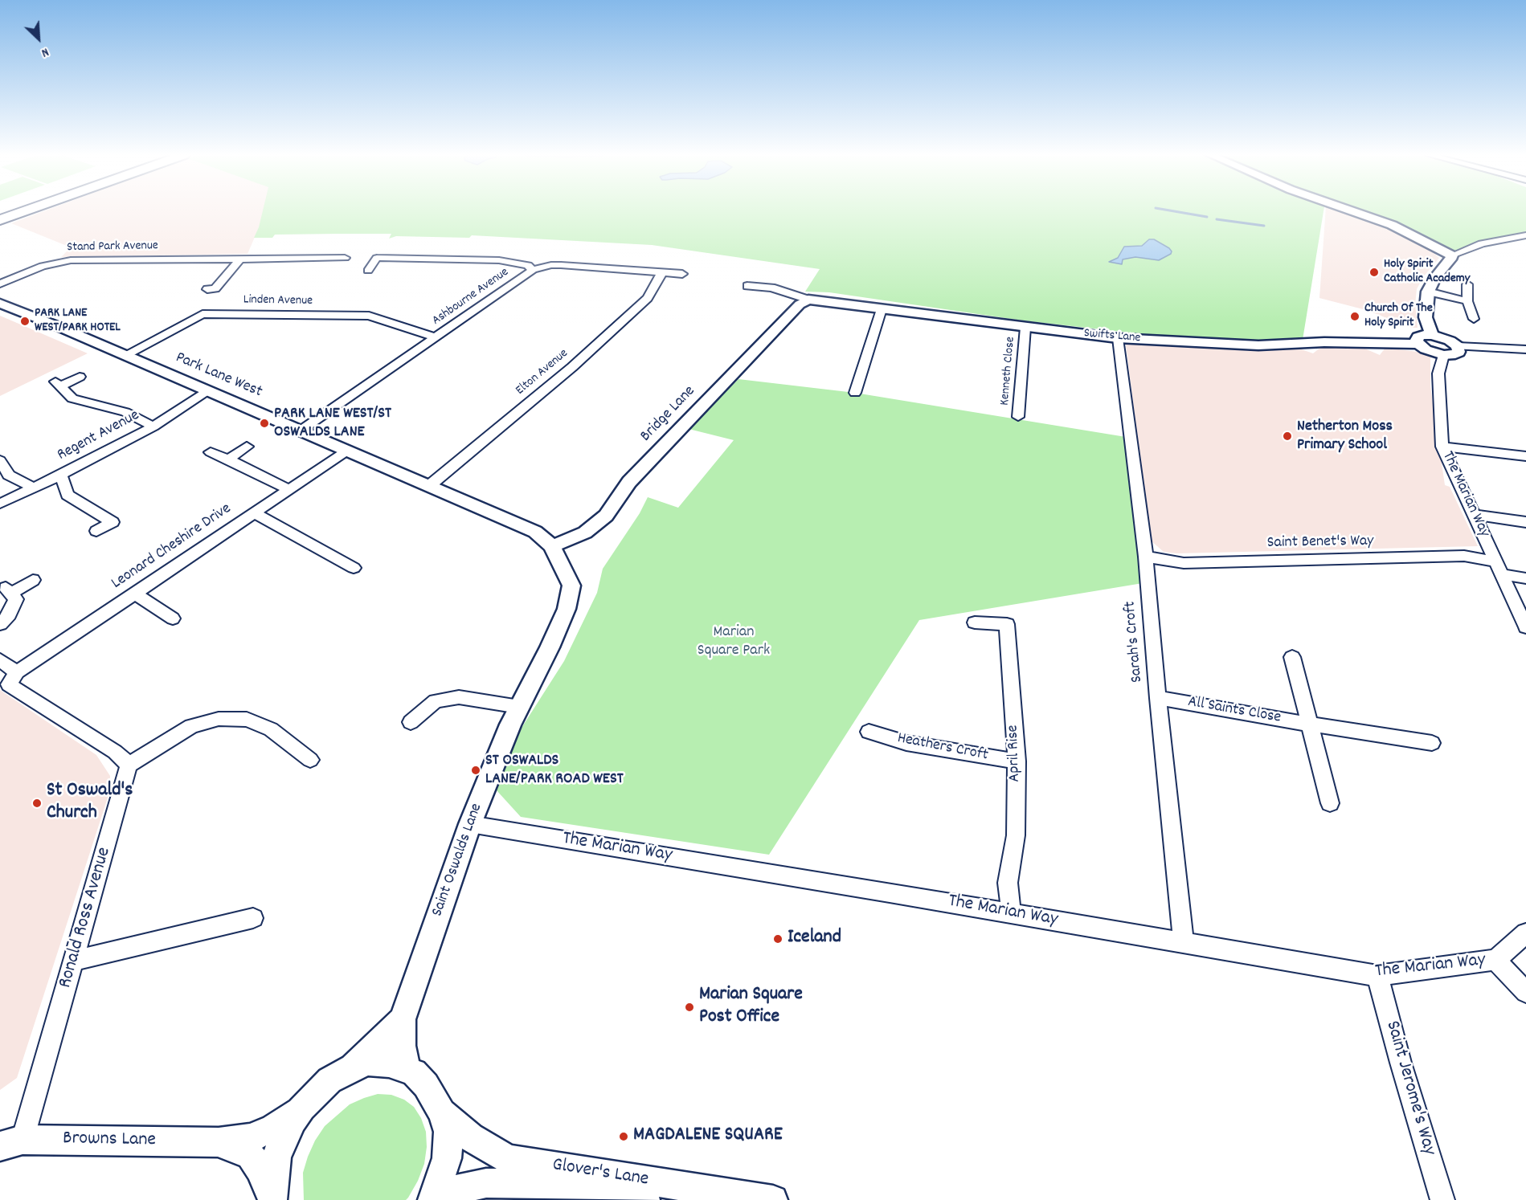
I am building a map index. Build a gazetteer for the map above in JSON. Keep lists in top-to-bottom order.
{
  "streets": {
    "street": [
      "Stand Park Avenue",
      "Ashbourne Avenue",
      "Linden Avenue",
      "Swifts Lane",
      "Kenneth Close",
      "Elton Avenue",
      "Park Lane West",
      "Bridge Lane",
      "Regent Avenue",
      "The Marian Way",
      "Saint Benet's Way",
      "Leonard Cheshire Drive",
      "Sarah's Croft",
      "All Saints Close",
      "Heathers Croft",
      "April Rise",
      "Saint Oswalds Lane",
      "Ronald Ross Avenue",
      "Saint Jerome's Way",
      "Browns Lane",
      "Glover's Lane"
    ]
  },
  "crossings": [
    ["Ashbourne Avenue", "Linden Avenue"],
    ["Ashbourne Avenue", "Elton Avenue"],
    ["Ashbourne Avenue", "Park Lane West"],
    ["Linden Avenue", "Park Lane West"],
    ["Swifts Lane", "Kenneth Close"],
    ["Swifts Lane", "Bridge Lane"],
    ["Swifts Lane", "Sarah's Croft"],
    ["Elton Avenue", "Park Lane West"],
    ["Park Lane West", "Bridge Lane"],
    ["Park Lane West", "Regent Avenue"],
    ["Park Lane West", "Leonard Cheshire Drive"],
    ["Park Lane West", "Saint Oswalds Lane"],
    ["Bridge Lane", "Saint Oswalds Lane"],
    ["The Marian Way", "Saint Benet's Way"],
    ["The Marian Way", "Sarah's Croft"],
    ["The Marian Way", "April Rise"],
    ["The Marian Way", "Saint Oswalds Lane"],
    ["The Marian Way", "Saint Jerome's Way"],
    ["Saint Benet's Way", "Sarah's Croft"],
    ["Sarah's Croft", "All Saints Close"],
    ["Heathers Croft", "April Rise"],
    ["Ronald Ross Avenue", "Browns Lane"]
  ],
  "parks": ["Marian Square Park"],
  "places": [
    "Holy Spirit Catholic Academy",
    "Church Of The Holy Spirit",
    "PARK LANE WEST/PARK HOTEL",
    "PARK LANE WEST/ST OSWALDS LANE",
    "Netherton Moss Primary School",
    "ST OSWALDS LANE/PARK ROAD WEST",
    "St Oswald's Church",
    "Iceland",
    "Marian Square Post Office",
    "MAGDALENE SQUARE"
  ],
  "north": "bottom right"
}
